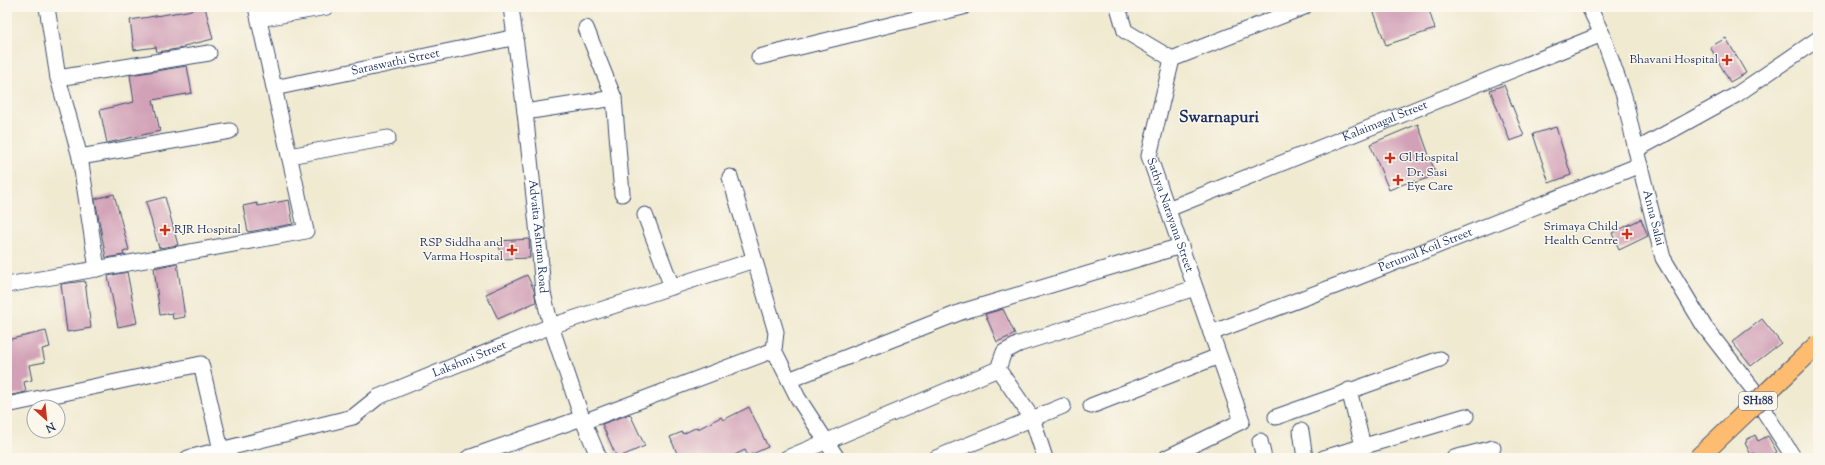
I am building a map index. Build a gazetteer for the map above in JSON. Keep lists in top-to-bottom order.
{
  "streets": {
    "main road": ["SH188"],
    "street": [
      "Saraswathi Street",
      "Kalaimagal Street",
      "Sathya Narayana Street",
      "Anna Salai",
      "Advaita Ashram Road",
      "Perumal Koil Street",
      "Lakshmi Street"
    ]
  },
  "crossings": [
    ["Saraswathi Street", "Advaita Ashram Road"],
    ["Kalaimagal Street", "Sathya Narayana Street"],
    ["Kalaimagal Street", "Anna Salai"],
    ["Sathya Narayana Street", "Perumal Koil Street"],
    ["Anna Salai", "Perumal Koil Street"],
    ["Advaita Ashram Road", "Lakshmi Street"]
  ],
  "districts": ["Swarnapuri"],
  "places": {
    "health": [
      "Bhavani Hospital",
      "Gl Hospital",
      "Dr. Sasi Eye Care",
      "RJR Hospital",
      "Srimaya Child Health Centre",
      "RSP Siddha and Varma Hospital"
    ]
  },
  "north": "bottom right"
}
